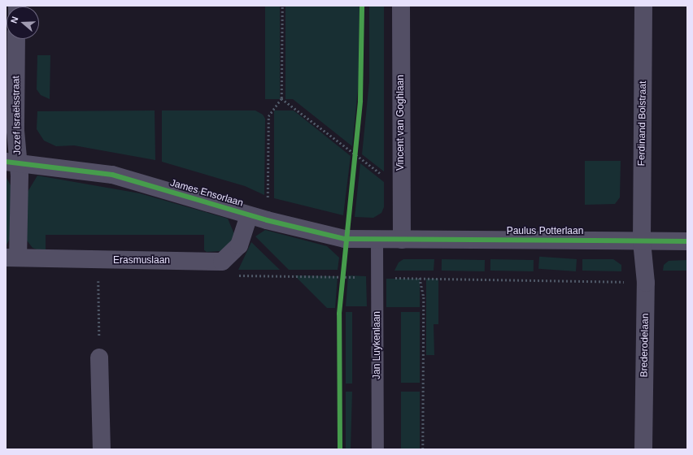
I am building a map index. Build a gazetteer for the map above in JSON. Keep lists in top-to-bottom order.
{
  "streets": {
    "street": [
      "Jozef Israëlsstraat",
      "Vincent van Goghlaan",
      "Ferdinand Bolstraat",
      "James Ensorlaan",
      "Paulus Potterlaan",
      "Erasmuslaan",
      "Brederodelaan"
    ],
    "lane": ["Jan Luykenlaan"]
  },
  "crossings": [
    ["Jozef Israëlsstraat", "James Ensorlaan"],
    ["Jozef Israëlsstraat", "Erasmuslaan"],
    ["Vincent van Goghlaan", "James Ensorlaan"],
    ["Vincent van Goghlaan", "Paulus Potterlaan"],
    ["Ferdinand Bolstraat", "Paulus Potterlaan"],
    ["Ferdinand Bolstraat", "Brederodelaan"],
    ["James Ensorlaan", "Paulus Potterlaan"],
    ["James Ensorlaan", "Jan Luykenlaan"],
    ["Paulus Potterlaan", "Brederodelaan"]
  ],
  "north": "left"
}
